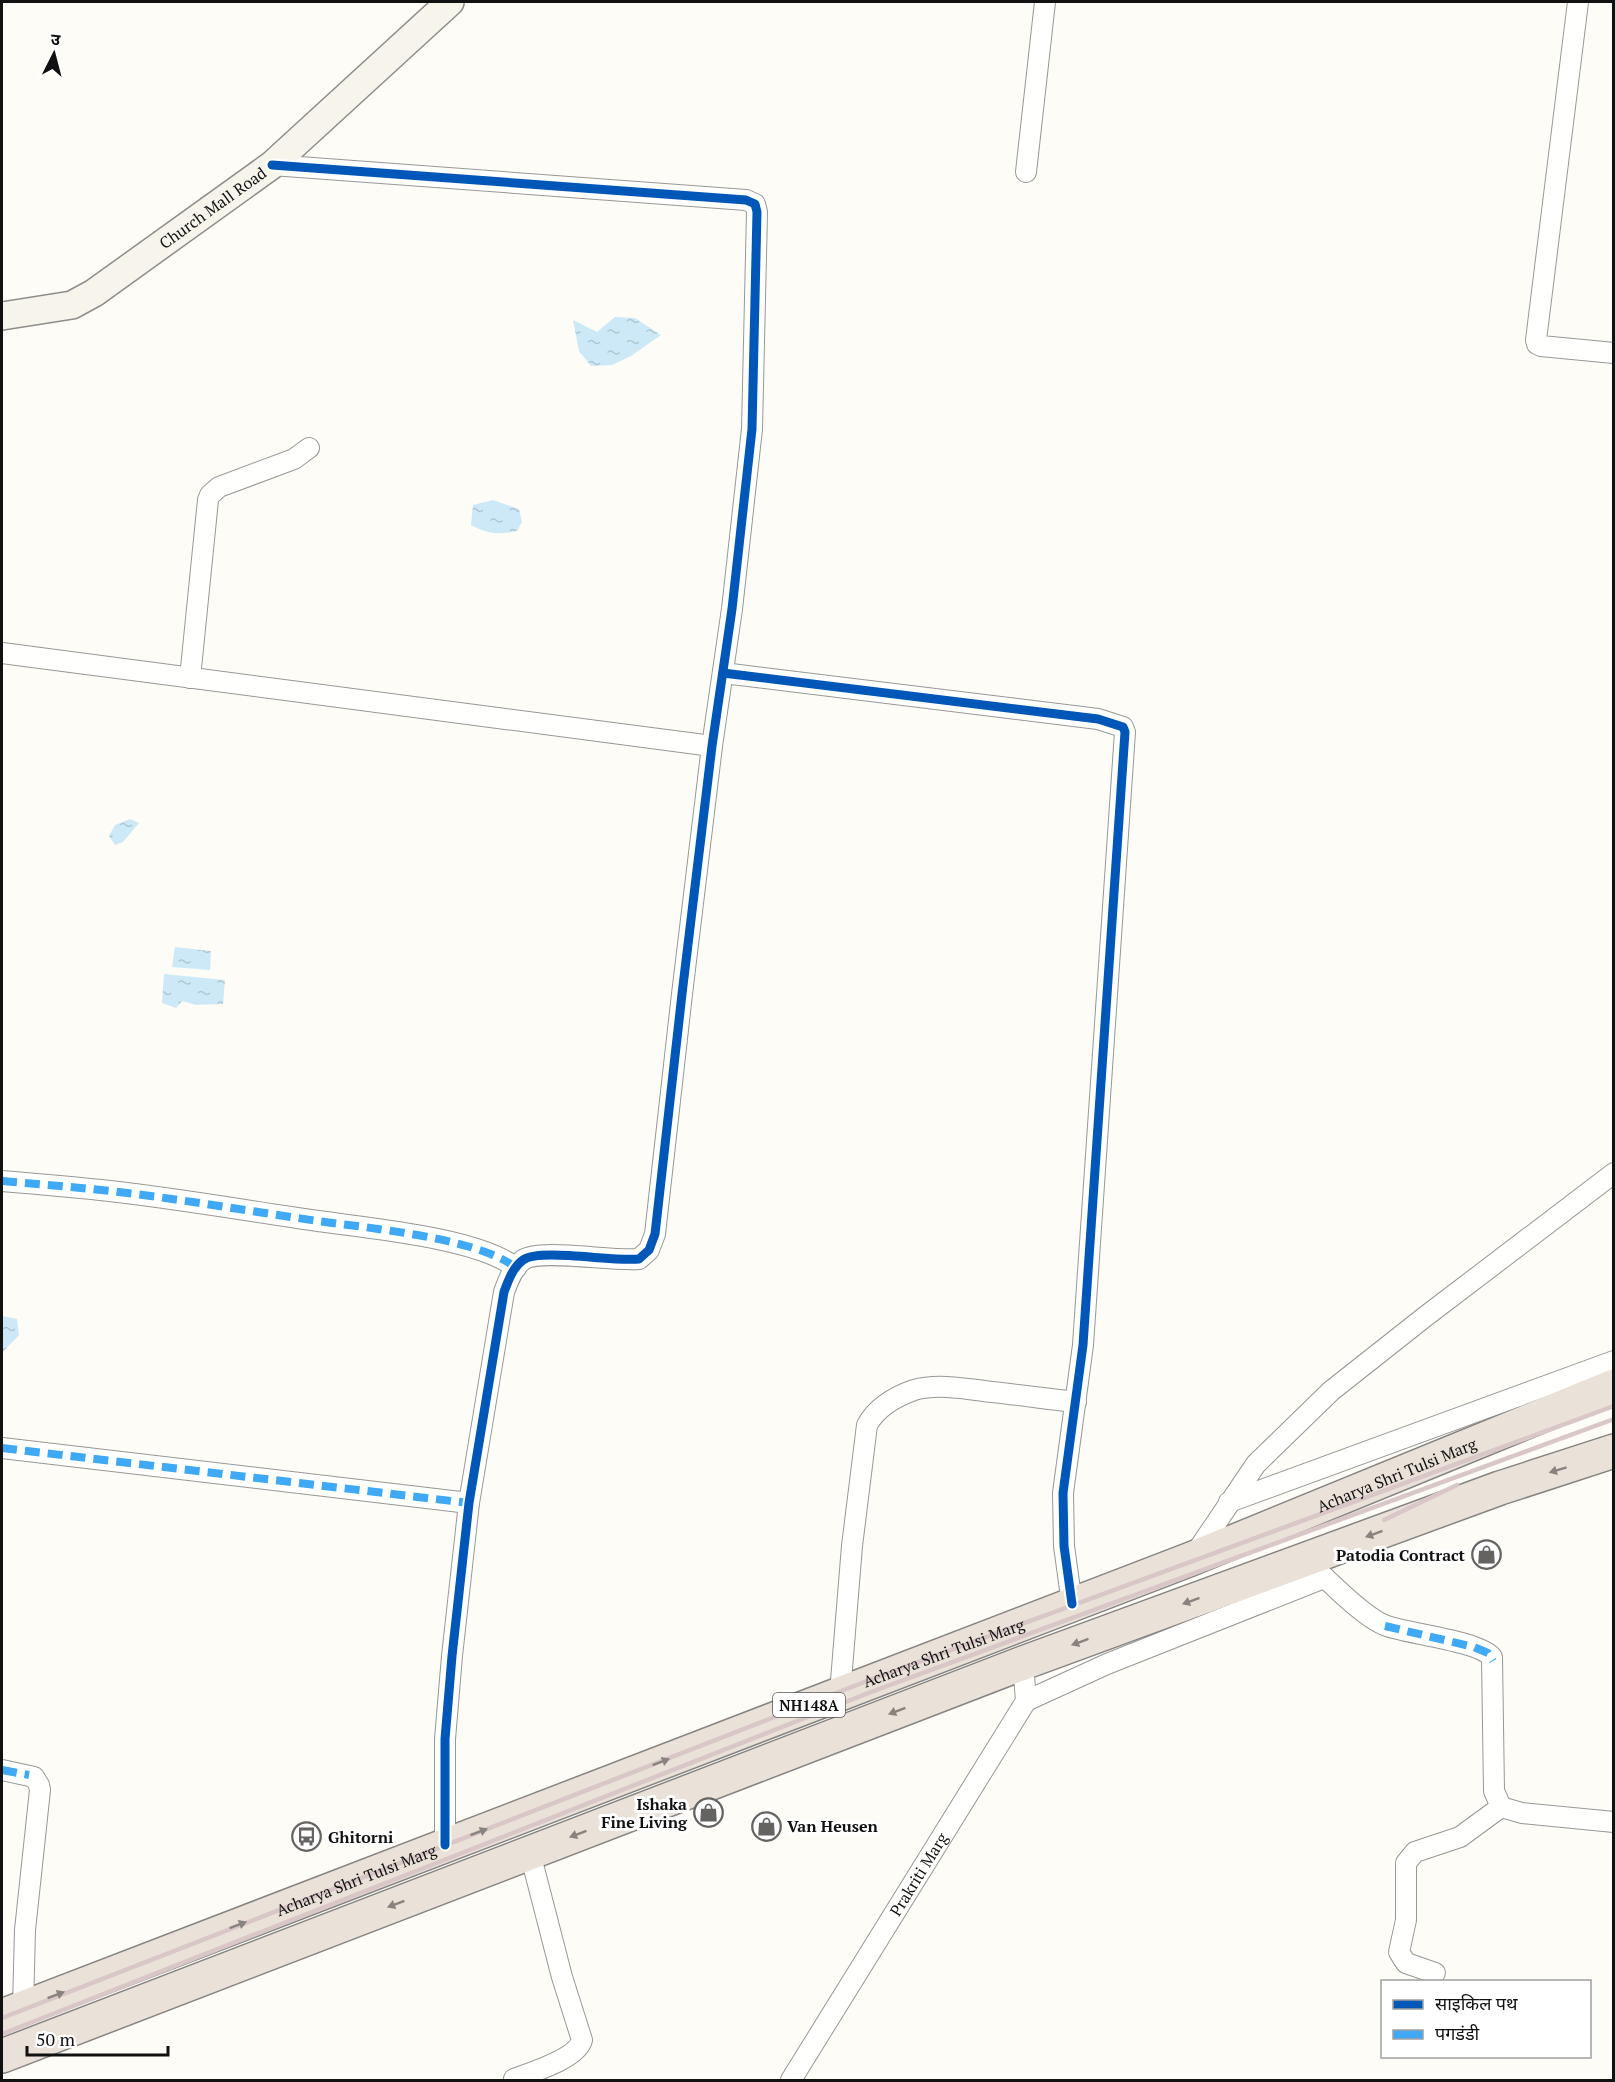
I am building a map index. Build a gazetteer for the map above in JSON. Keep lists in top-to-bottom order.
{
  "streets": {
    "highway": ["Acharya Shri Tulsi Marg", "NH148A"],
    "street": ["Church Mall Road", "Prakriti Marg"]
  },
  "places": {
    "shop": ["Patodia Contract", "Ishaka Fine Living", "Van Heusen"],
    "bus stop": ["Ghitorni"]
  },
  "legend": ["साइकिल पथ", "पगडंडी"],
  "scale_bar": "50 m",
  "north": "top"
}
